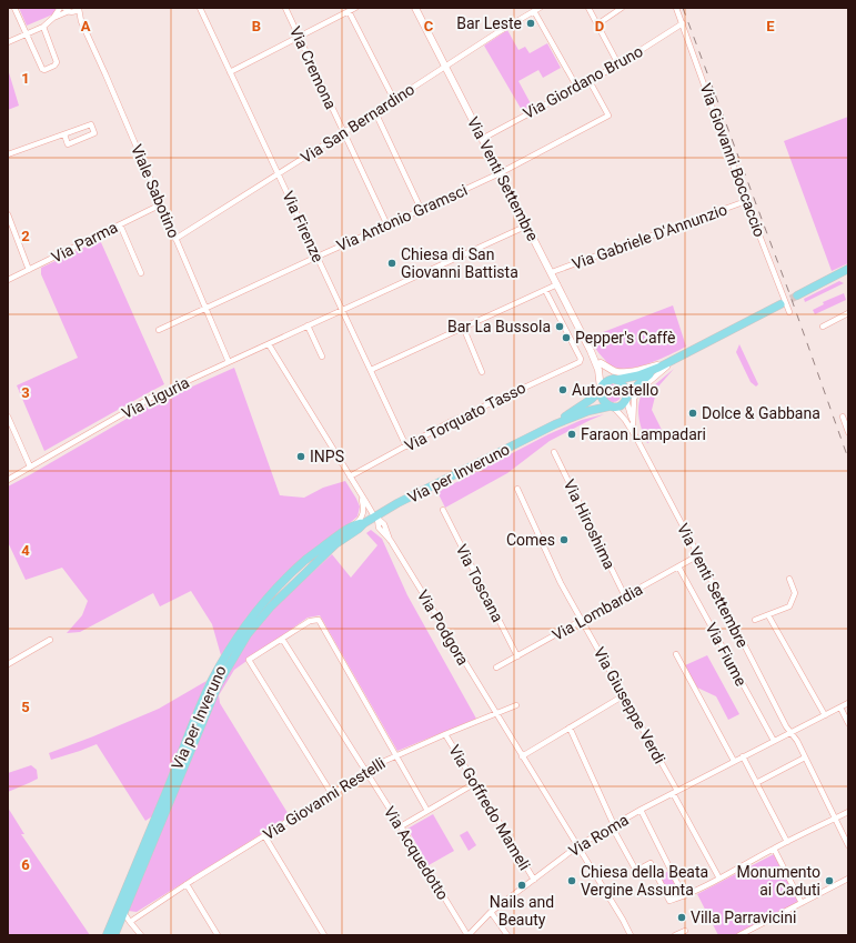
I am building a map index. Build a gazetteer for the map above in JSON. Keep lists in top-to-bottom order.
{
  "streets": {
    "main road": ["Via per Inveruno"],
    "street": [
      "Via Cremona",
      "Via Giordano Bruno",
      "Via San Bernardino",
      "Via Giovanni Boccaccio",
      "Via Venti Settembre",
      "Viale Sabotino",
      "Via Antonio Gramsci",
      "Via Firenze",
      "Via Gabriele D'Annunzio",
      "Via Parma",
      "Via Liguria",
      "Via Torquato Tasso",
      "Via Hiroshima",
      "Via Toscana",
      "Via Lombardia",
      "Via Podgora",
      "Via Fiume",
      "Via Giuseppe Verdi",
      "Via Giovanni Restelli",
      "Via Goffredo Mameli",
      "Via Roma",
      "Via Acquedotto"
    ]
  },
  "crossings": [
    ["Via Cremona", "Via San Bernardino"],
    ["Via Cremona", "Via Antonio Gramsci"],
    ["Via Giordano Bruno", "Via Giovanni Boccaccio"],
    ["Via Giordano Bruno", "Via Venti Settembre"],
    ["Via Giordano Bruno", "Via Antonio Gramsci"],
    ["Via San Bernardino", "Via Venti Settembre"],
    ["Via San Bernardino", "Viale Sabotino"],
    ["Via San Bernardino", "Via Firenze"],
    ["Via Giovanni Boccaccio", "Via Gabriele D'Annunzio"],
    ["Via Venti Settembre", "Via Antonio Gramsci"],
    ["Via Venti Settembre", "Via Gabriele D'Annunzio"],
    ["Via Venti Settembre", "Via Liguria"],
    ["Via Venti Settembre", "Via per Inveruno"],
    ["Via Venti Settembre", "Via Lombardia"],
    ["Via Venti Settembre", "Via Roma"],
    ["Viale Sabotino", "Via Antonio Gramsci"],
    ["Viale Sabotino", "Via Parma"],
    ["Viale Sabotino", "Via Liguria"],
    ["Via Antonio Gramsci", "Via Firenze"],
    ["Via Firenze", "Via Gabriele D'Annunzio"],
    ["Via Firenze", "Via Liguria"],
    ["Via Firenze", "Via Torquato Tasso"],
    ["Via Gabriele D'Annunzio", "Via Torquato Tasso"],
    ["Via Liguria", "Via Podgora"],
    ["Via Torquato Tasso", "Via Podgora"],
    ["Via per Inveruno", "Via Podgora"],
    ["Via Hiroshima", "Via Lombardia"],
    ["Via Toscana", "Via Lombardia"],
    ["Via Lombardia", "Via Fiume"],
    ["Via Lombardia", "Via Giuseppe Verdi"],
    ["Via Podgora", "Via Giovanni Restelli"],
    ["Via Podgora", "Via Roma"],
    ["Via Fiume", "Via Roma"],
    ["Via Giuseppe Verdi", "Via Roma"],
    ["Via Giovanni Restelli", "Via Goffredo Mameli"],
    ["Via Giovanni Restelli", "Via Acquedotto"],
    ["Via Goffredo Mameli", "Via Roma"],
    ["Via Roma", "Via Acquedotto"]
  ],
  "places": [
    "Bar Leste",
    "Chiesa di San Giovanni Battista",
    "Bar La Bussola",
    "Pepper's Caffè",
    "Autocastello",
    "Dolce & Gabbana",
    "Faraon Lampadari",
    "INPS",
    "Comes",
    "Chiesa della Beata Vergine Assunta",
    "Monumento ai Caduti",
    "Nails and Beauty",
    "Villa Parravicini"
  ],
  "grid": {
    "columns": [
      "A",
      "B",
      "C",
      "D",
      "E"
    ],
    "rows": [
      "1",
      "2",
      "3",
      "4",
      "5",
      "6"
    ]
  }
}
